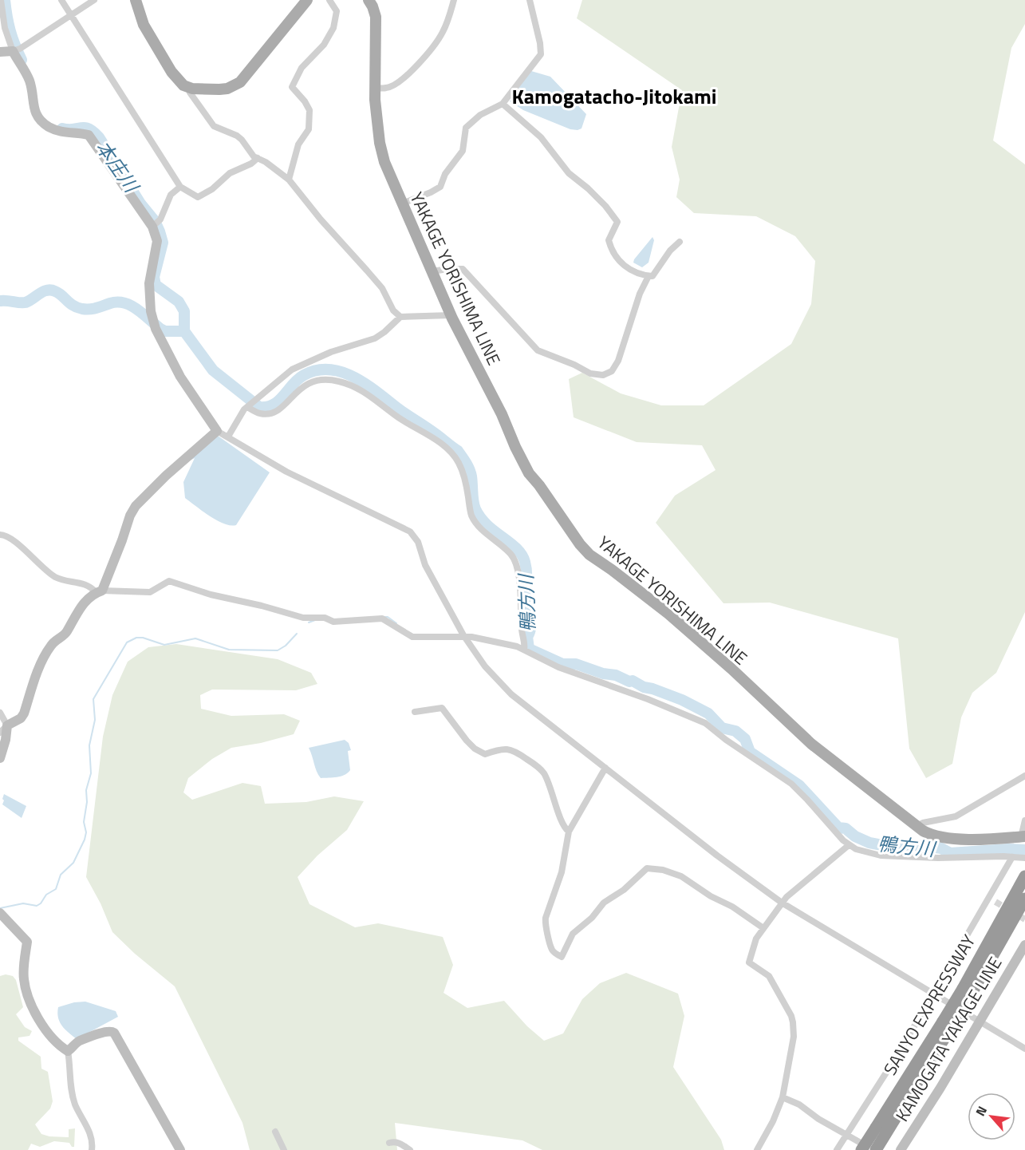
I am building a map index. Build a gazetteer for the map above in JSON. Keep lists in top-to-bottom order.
{
  "streets": {
    "highway": ["SANYO EXPRESSWAY"],
    "main road": ["YAKAGE YORISHIMA LINE", "KAMOGATA YAKAGE LINE"]
  },
  "districts": ["Kamogatacho-Jitokami"],
  "water": ["本庄川", "鴨方川"],
  "north": "top left"
}
